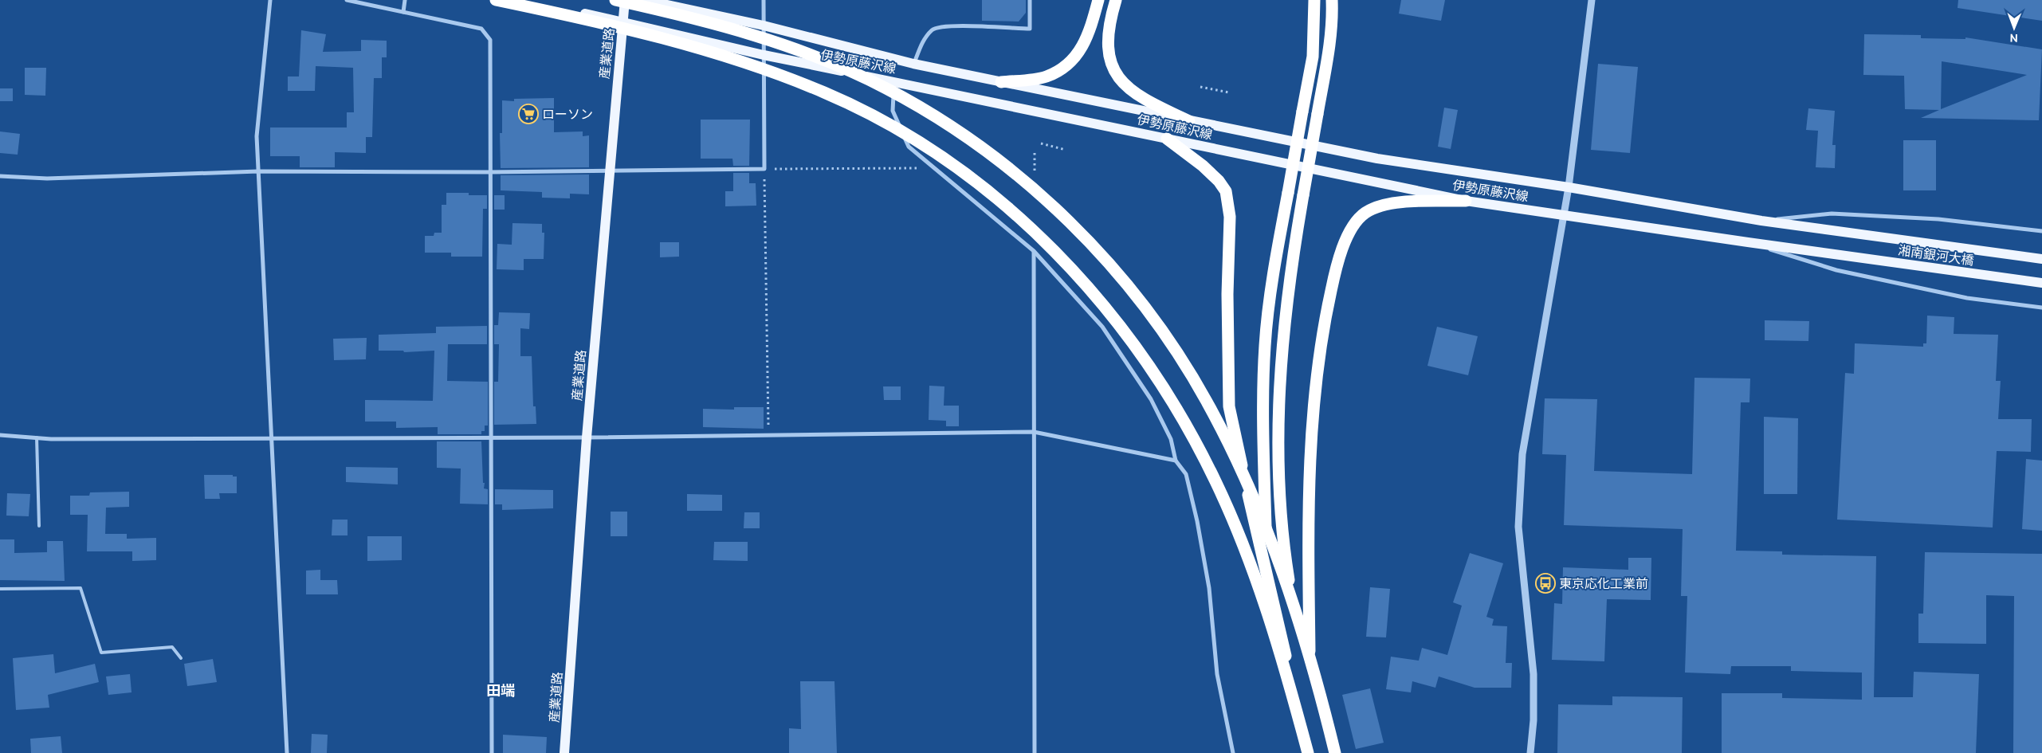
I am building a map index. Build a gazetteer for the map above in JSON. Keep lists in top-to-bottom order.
{
  "streets": {
    "main road": ["産業道路", "伊勢原藤沢線", "湘南銀河大橋"]
  },
  "crossings": [
    ["産業道路", "伊勢原藤沢線"],
    ["伊勢原藤沢線", "湘南銀河大橋"]
  ],
  "districts": ["田端"],
  "places": {
    "supermarket": ["ローソン"],
    "bus stop": ["東京応化工業前"]
  },
  "north": "bottom"
}
